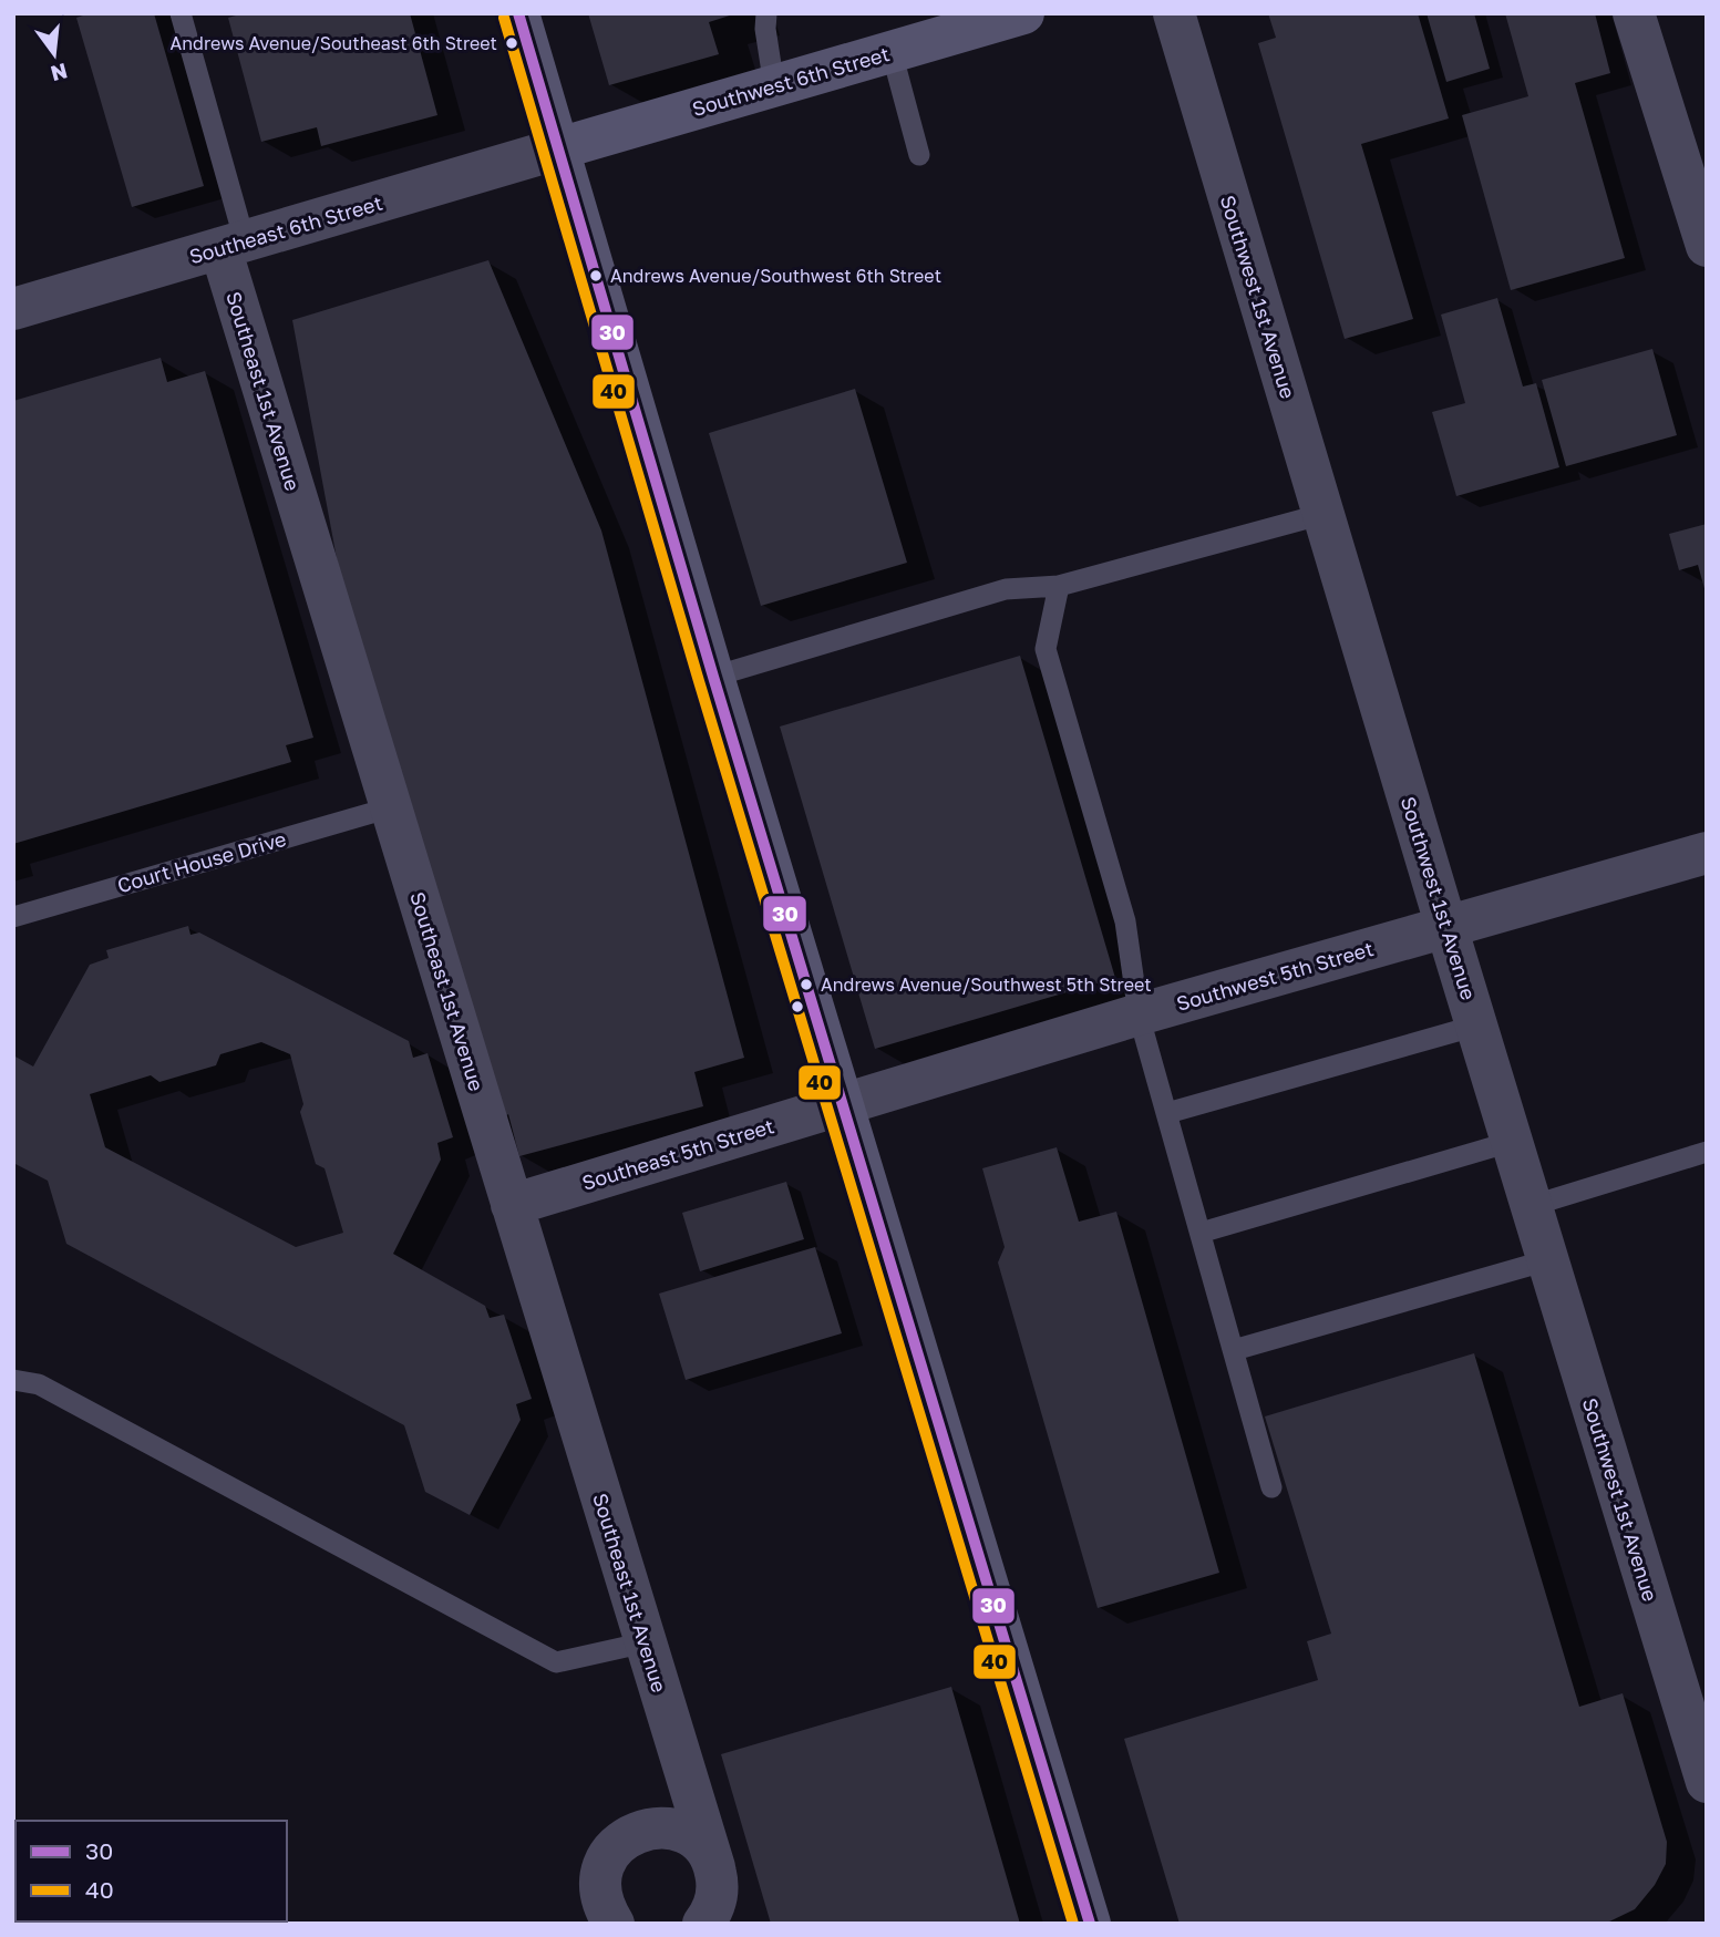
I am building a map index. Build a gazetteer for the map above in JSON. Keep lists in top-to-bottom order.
{
  "streets": {
    "main road": ["Southwest 6th Street"],
    "street": [
      "Southeast 6th Street",
      "Southwest 1st Avenue",
      "Southeast 1st Avenue",
      "Southwest 5th Street",
      "Southeast 5th Street"
    ],
    "lane": ["Court House Drive"]
  },
  "crossings": [
    ["Southwest 6th Street", "Southeast 6th Street"],
    ["Southeast 6th Street", "Southeast 1st Avenue"],
    ["Southwest 1st Avenue", "Southwest 5th Street"],
    ["Southeast 1st Avenue", "Court House Drive"],
    ["Southeast 1st Avenue", "Southeast 5th Street"],
    ["Southwest 5th Street", "Southeast 5th Street"]
  ],
  "places": ["Andrews Avenue/Southeast 6th Street", "Andrews Avenue/Southwest 6th Street", "Andrews Avenue/Southwest 5th Street"],
  "lines": ["transit line 30", "transit line 40"],
  "legend": ["30", "40"],
  "north": "bottom"
}
